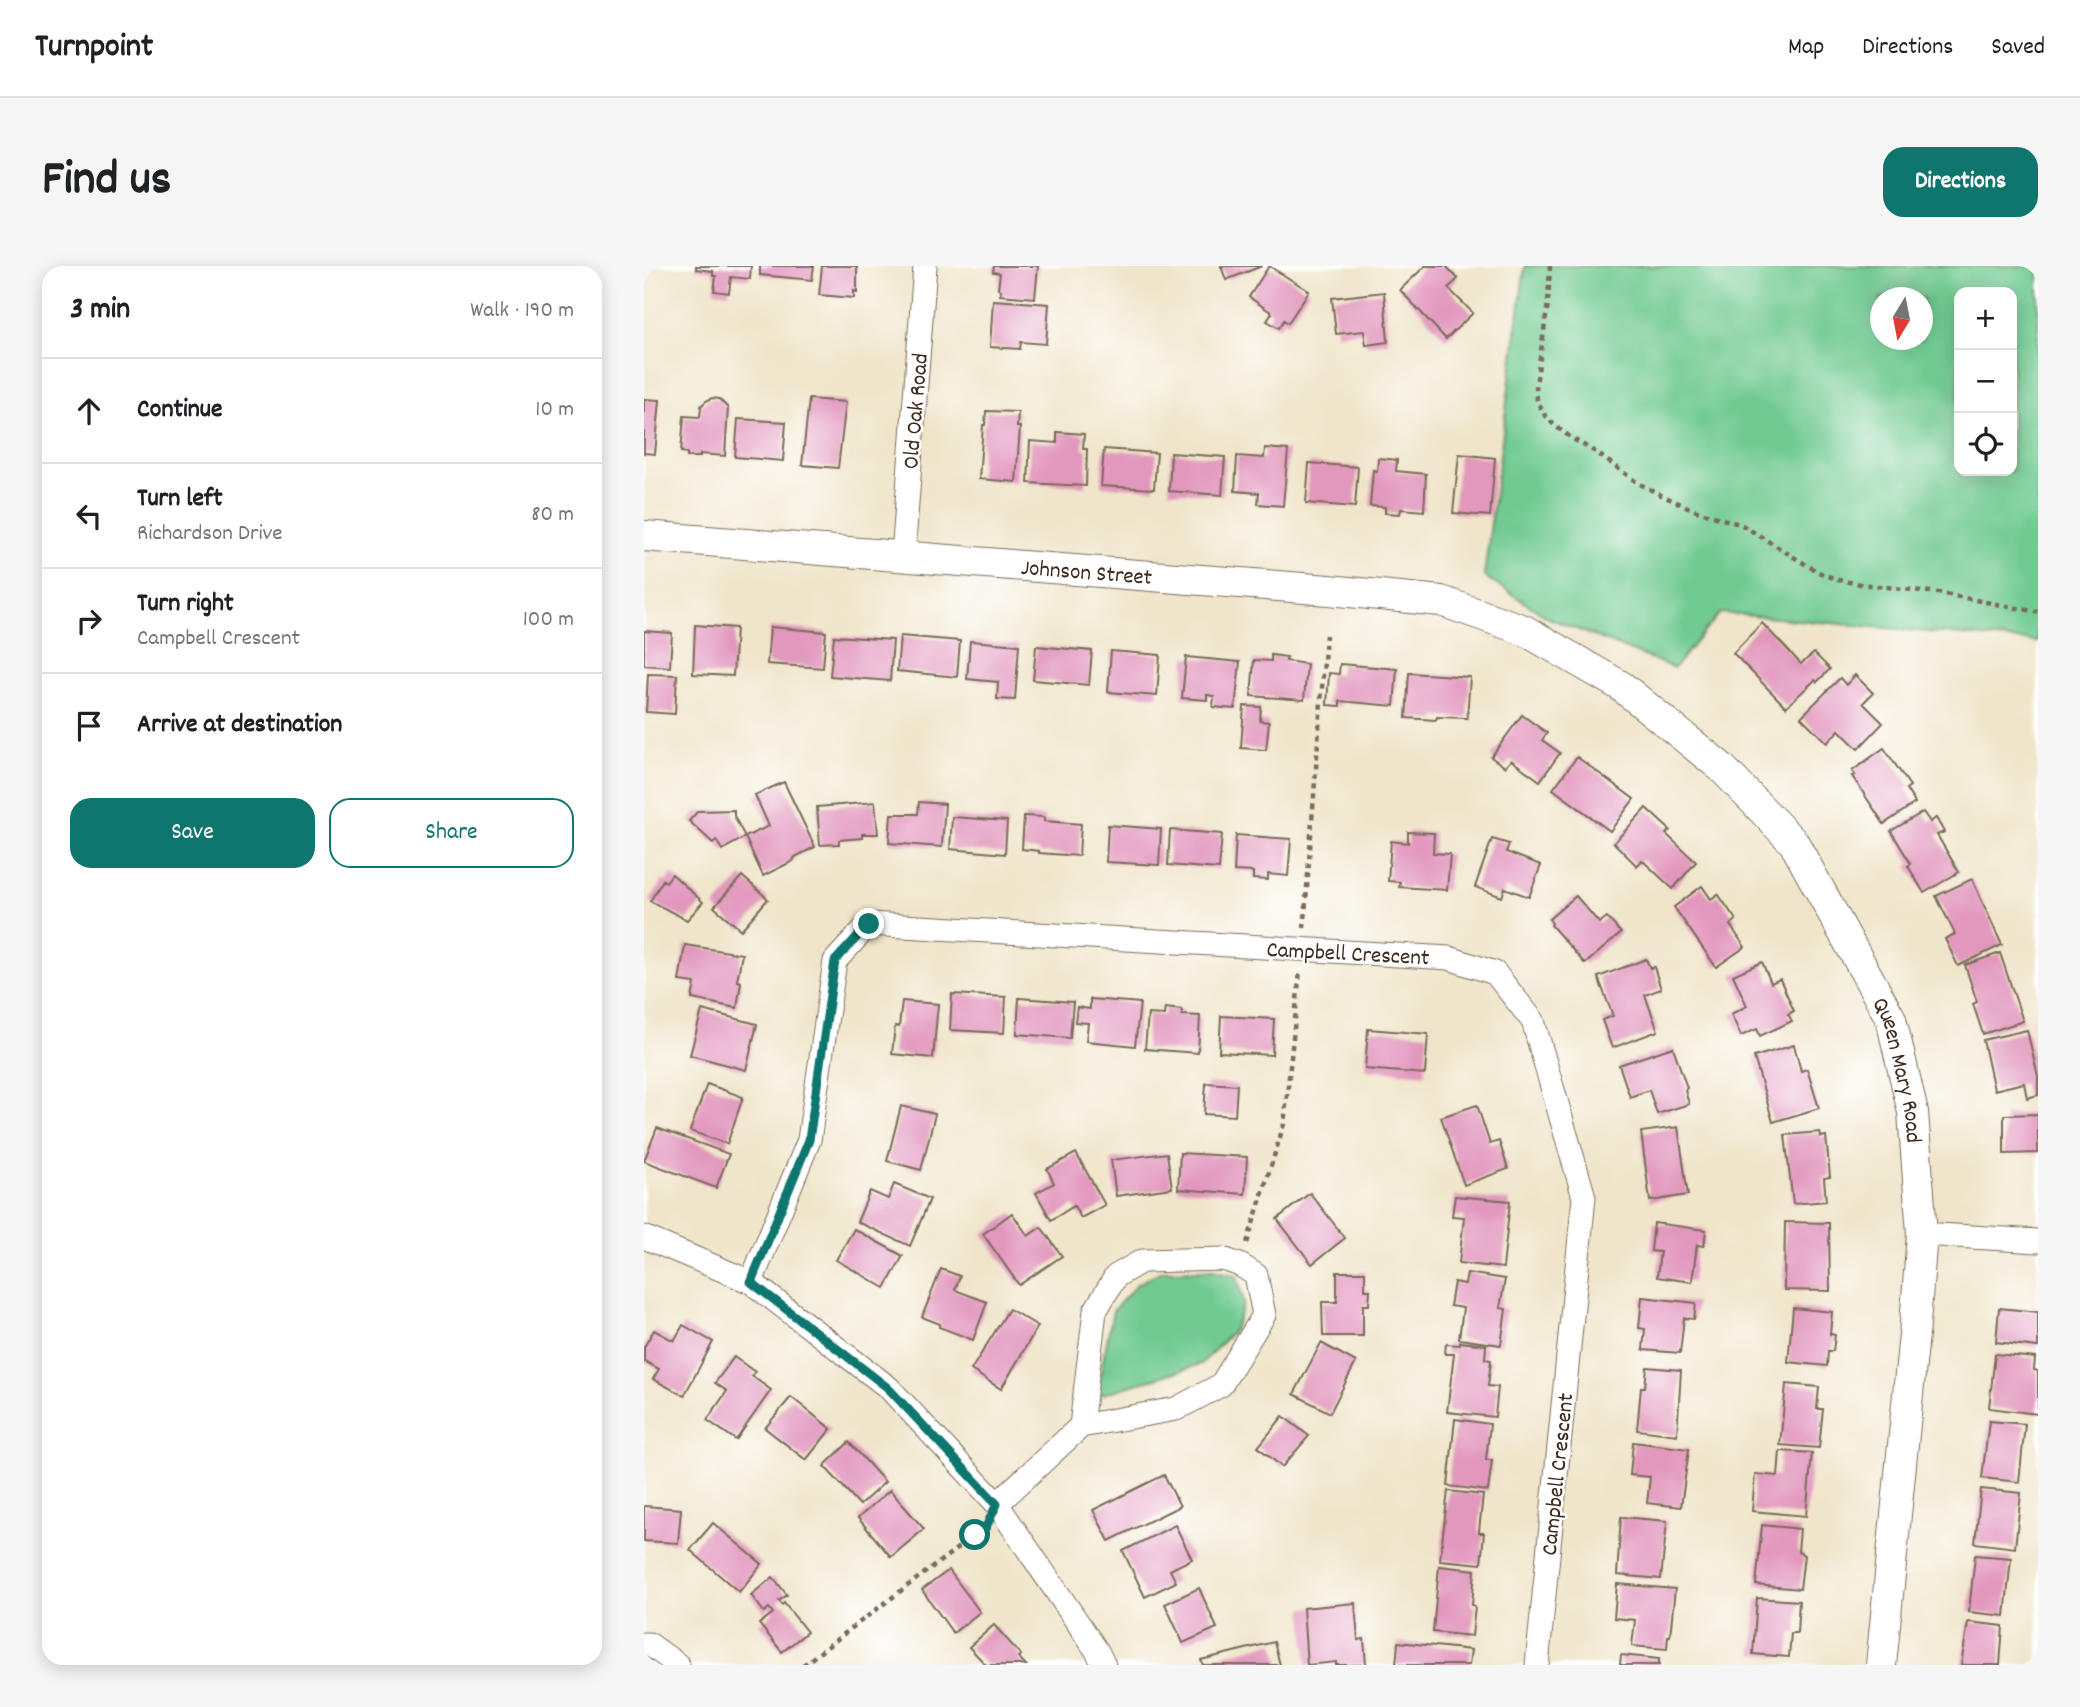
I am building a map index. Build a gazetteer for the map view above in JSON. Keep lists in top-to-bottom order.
{
  "streets": {
    "street": [
      "Old Oak Road",
      "Johnson Street",
      "Campbell Crescent",
      "Queen Mary Road"
    ]
  },
  "crossings": [
    ["Old Oak Road", "Johnson Street"],
    ["Johnson Street", "Queen Mary Road"]
  ],
  "north": "bottom",
  "page": {
    "header": "Turnpoint",
    "nav": ["Map", "Directions", "Saved"],
    "title": "Find us",
    "buttons": [
      "Directions",
      ["Save", "Share"]
    ],
    "heading": ["3 min", "Walk · 190 m"],
    "map_buttons": ["+", "−"],
    "list": [
      ["Continue", "10 m"],
      ["Turn left", "Richardson Drive", "80 m"],
      ["Turn right", "Campbell Crescent", "100 m"],
      "Arrive at destination"
    ]
  }
}
